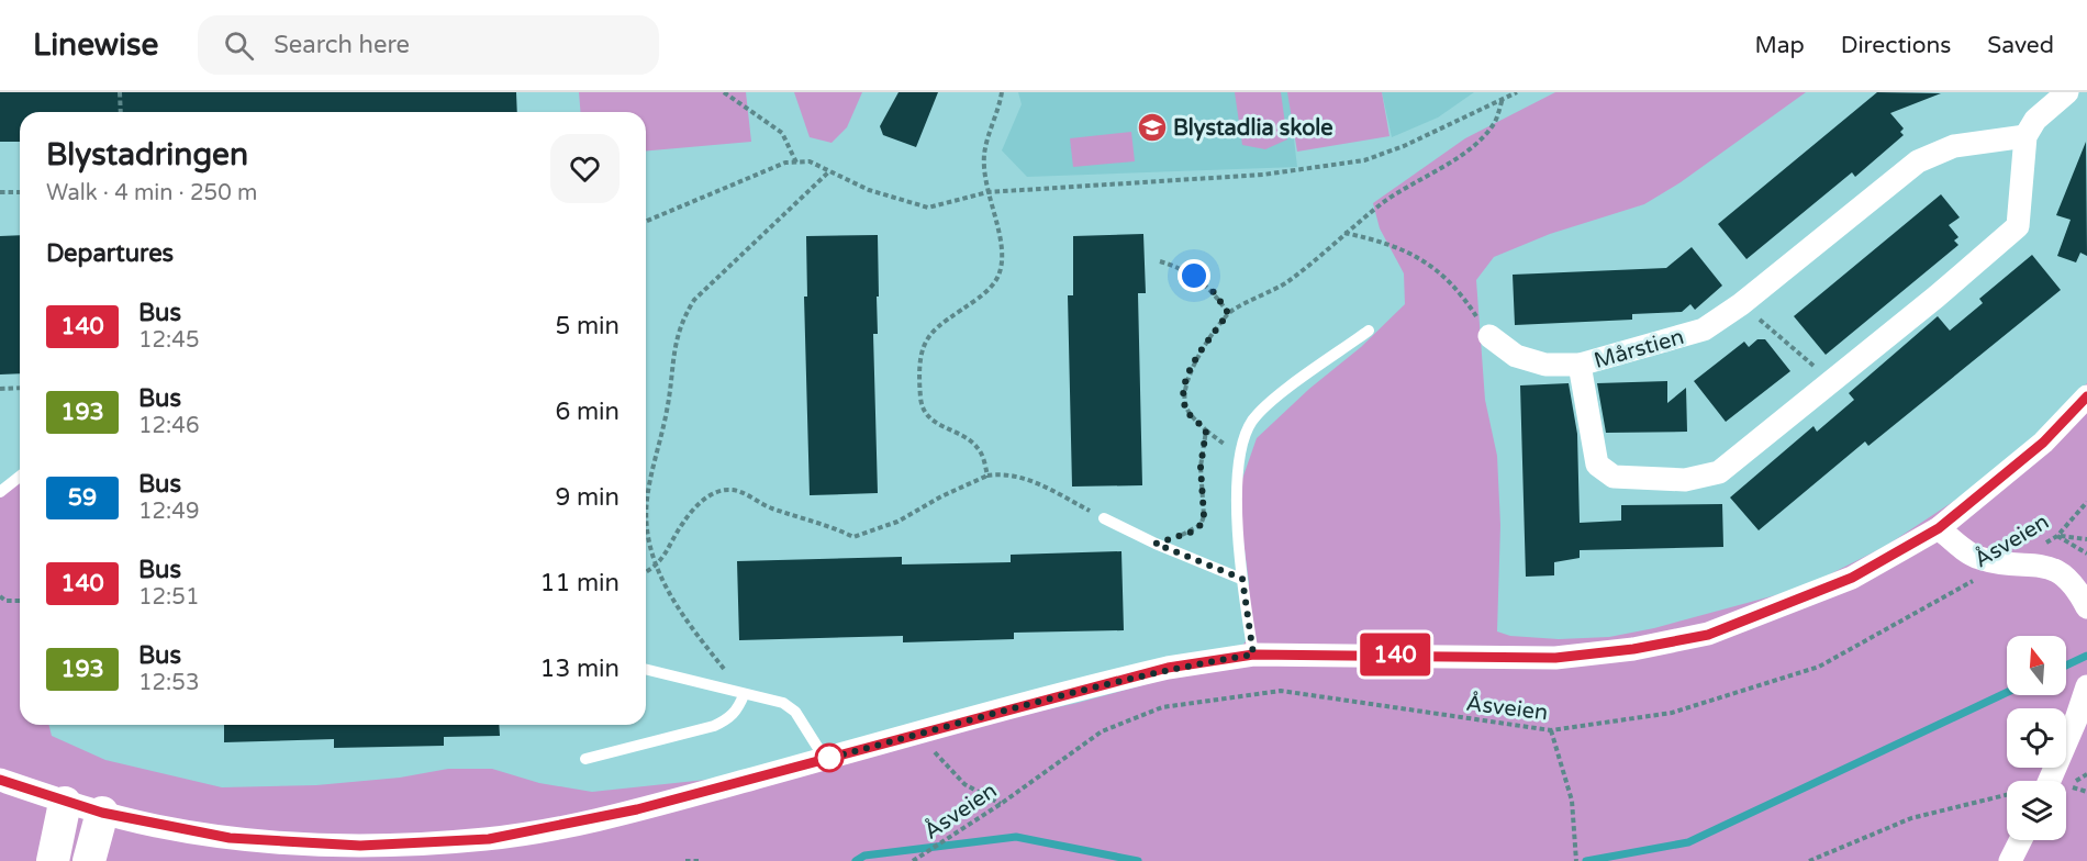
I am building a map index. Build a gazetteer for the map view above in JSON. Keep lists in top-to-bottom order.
{
  "streets": {
    "street": ["Mårstien"],
    "path": ["Åsveien"]
  },
  "places": {
    "school or university": ["Blystadlia skole"]
  },
  "lines": ["bus line 140"],
  "north": "top",
  "page": {
    "header": "Linewise",
    "search": "Search here",
    "nav": ["Map", "Directions", "Saved"],
    "on_map": "140",
    "heading": [
      ["Blystadringen", "Walk · 4 min · 250 m"],
      "Departures"
    ],
    "list": [
      {
        "mark": "140",
        "name": "Bus",
        "note": "12:45",
        "value": "5 min"
      },
      {
        "mark": "193",
        "name": "Bus",
        "note": "12:46",
        "value": "6 min"
      },
      {
        "mark": "59",
        "name": "Bus",
        "note": "12:49",
        "value": "9 min"
      },
      {
        "mark": "140",
        "name": "Bus",
        "note": "12:51",
        "value": "11 min"
      },
      {
        "mark": "193",
        "name": "Bus",
        "note": "12:53",
        "value": "13 min"
      }
    ]
  }
}
